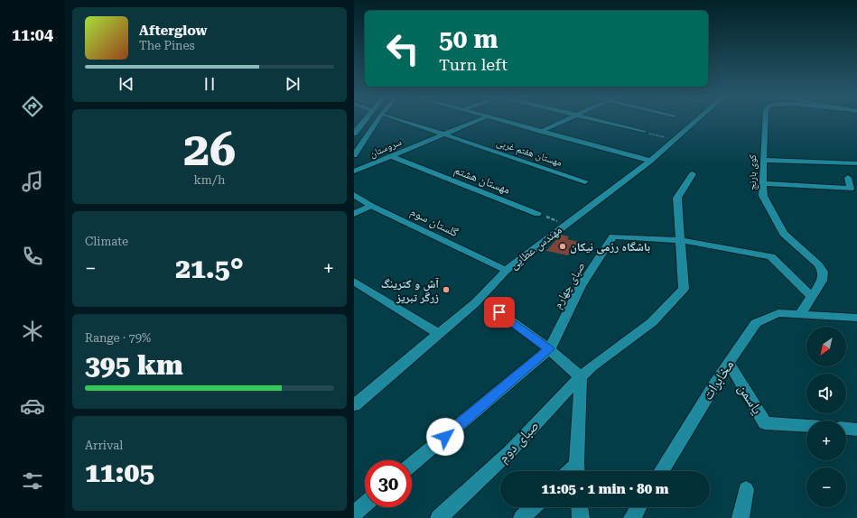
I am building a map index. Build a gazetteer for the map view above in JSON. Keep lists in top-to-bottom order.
{
  "streets": {
    "street": [
      "سروستان",
      "مهستان هفتم غربی",
      "کوی بارنج",
      "مهستان هشتم",
      "گلستان سوم",
      "مهندس عطایی",
      "صبای چهارم",
      "مخابرات",
      "یاسمن",
      "صبای دوم"
    ]
  },
  "crossings": [
    ["سروستان", "مهستان هفتم غربی"],
    ["سروستان", "مهستان هشتم"],
    ["کوی بارنج", "مخابرات"],
    ["گلستان سوم", "مهندس عطایی"],
    ["صبای چهارم", "صبای دوم"],
    ["مخابرات", "یاسمن"]
  ],
  "places": ["باشگاه رزمی نیکان", "آش و کترینگ زرگر تبریز"],
  "north": "bottom left",
  "page": {
    "tabs": "11:04",
    "turn": ["50 m", "Turn left"],
    "song": ["Afterglow", "The Pines"],
    "tile": [
      ["26", "km/h"],
      "Climate",
      ["Range · 79%", "395 km"],
      ["Arrival", "11:05"]
    ],
    "heat": ["−", "21.5°", "+"],
    "map_buttons": ["+", "−"],
    "limit": "30",
    "trip": "11:05 · 1 min · 80 m"
  }
}
